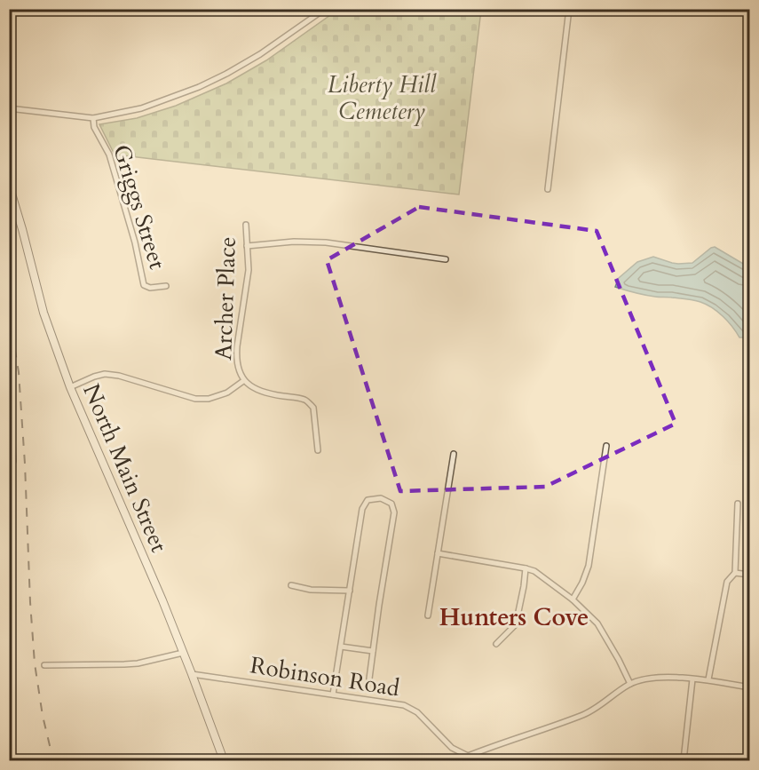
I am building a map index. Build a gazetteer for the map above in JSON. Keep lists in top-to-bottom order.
{
  "streets": {
    "main road": ["North Main Street"],
    "street": ["Griggs Street", "Archer Place", "Robinson Road"]
  },
  "crossings": [
    ["North Main Street", "Robinson Road"]
  ],
  "districts": ["Hunters Cove"],
  "parks": ["Liberty Hill Cemetery"]
}
